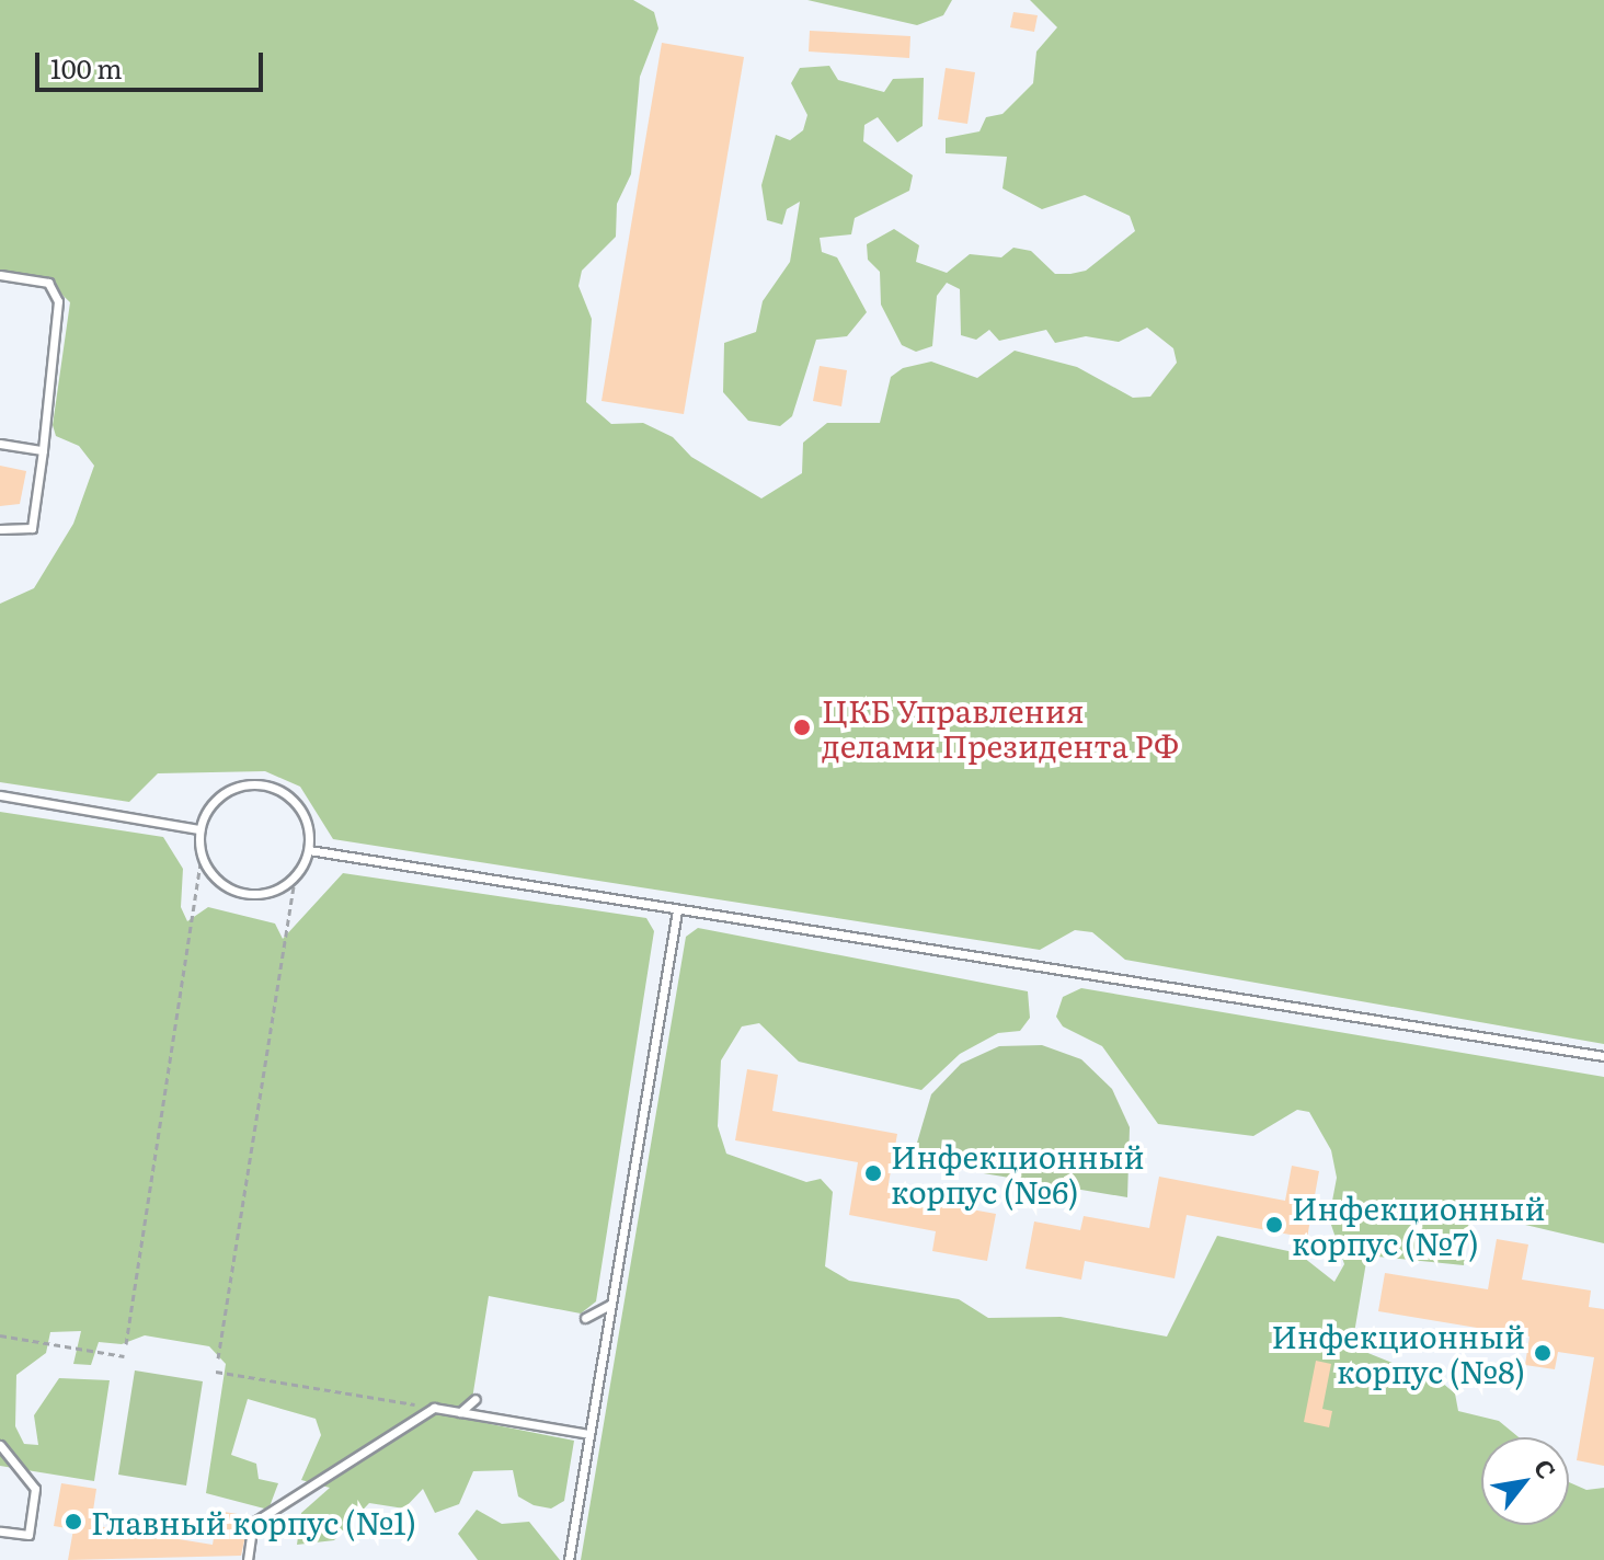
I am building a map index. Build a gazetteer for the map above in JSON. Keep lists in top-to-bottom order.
{
  "places": [
    "ЦКБ Управления делами Президента РФ",
    "Инфекционный корпус (№6)",
    "Инфекционный корпус (№7)",
    "Инфекционный корпус (№8)",
    "Главный корпус (№1)"
  ],
  "scale_bar": "100 m",
  "north": "top right"
}
